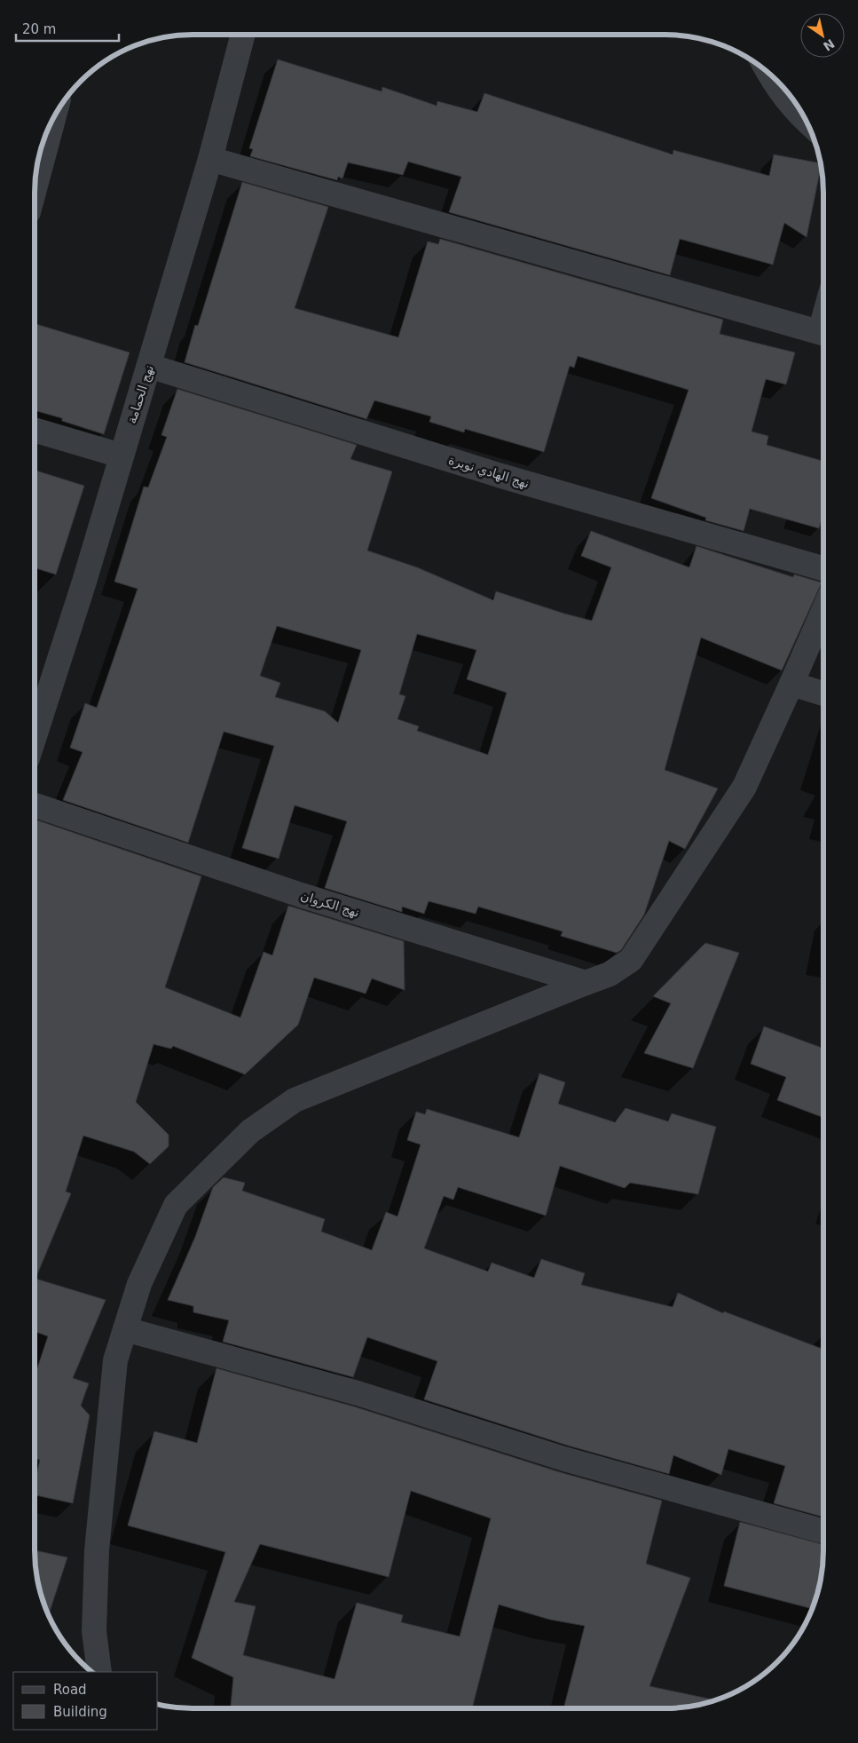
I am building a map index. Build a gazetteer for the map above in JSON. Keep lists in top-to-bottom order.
{
  "streets": {
    "street": ["نهج الحمامة", "نهج الهادي نويرة", "نهج الكروان"]
  },
  "crossings": [
    ["نهج الحمامة", "نهج الهادي نويرة"]
  ],
  "legend": ["Road", "Building"],
  "scale_bar": "20 m",
  "north": "bottom right"
}
